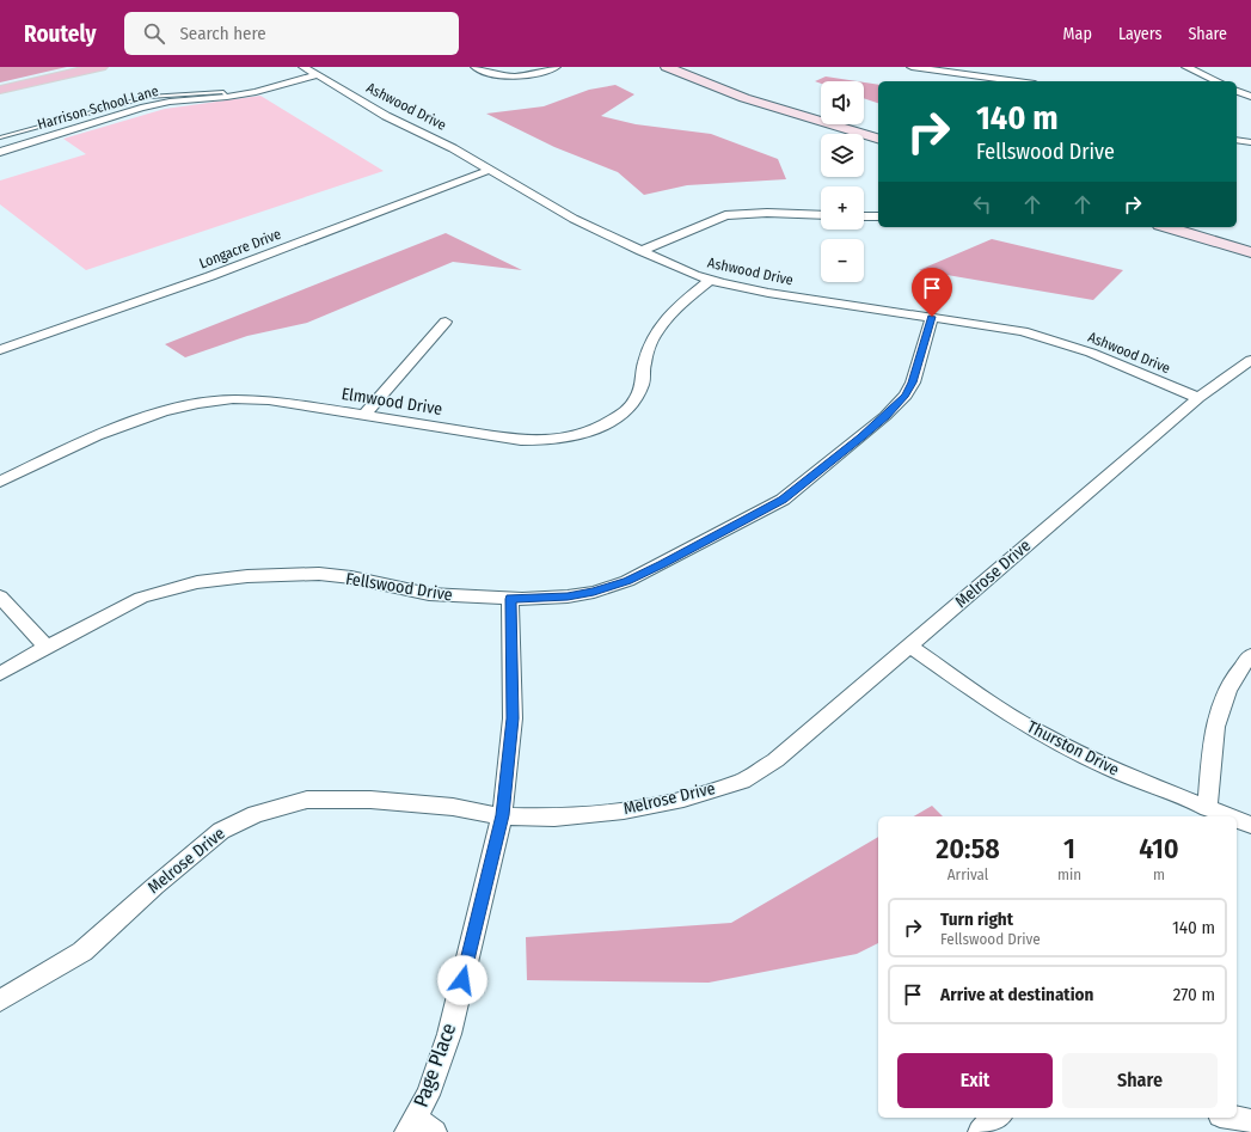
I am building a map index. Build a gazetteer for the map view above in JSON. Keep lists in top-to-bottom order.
{
  "streets": {
    "street": [
      "Ashwood Drive",
      "Harrison School Lane",
      "Longacre Drive",
      "Elmwood Drive",
      "Melrose Drive",
      "Fellswood Drive",
      "Thurston Drive",
      "Page Place"
    ]
  },
  "crossings": [
    ["Ashwood Drive", "Harrison School Lane"],
    ["Ashwood Drive", "Longacre Drive"],
    ["Ashwood Drive", "Elmwood Drive"],
    ["Ashwood Drive", "Melrose Drive"],
    ["Ashwood Drive", "Fellswood Drive"],
    ["Melrose Drive", "Thurston Drive"],
    ["Melrose Drive", "Page Place"],
    ["Fellswood Drive", "Page Place"]
  ],
  "page": {
    "header": "Routely",
    "search": "Search here",
    "nav": ["Map", "Layers", "Share"],
    "map_buttons": ["+", "−"],
    "turn": ["140 m", "Fellswood Drive"],
    "eta": [
      "20:58",
      "Arrival",
      "1",
      "min",
      "410",
      "m"
    ],
    "list": [
      {
        "name": "Turn right",
        "note": "Fellswood Drive",
        "value": "140 m"
      },
      {
        "name": "Arrive at destination",
        "value": "270 m"
      }
    ],
    "buttons": ["Exit", "Share"]
  }
}
